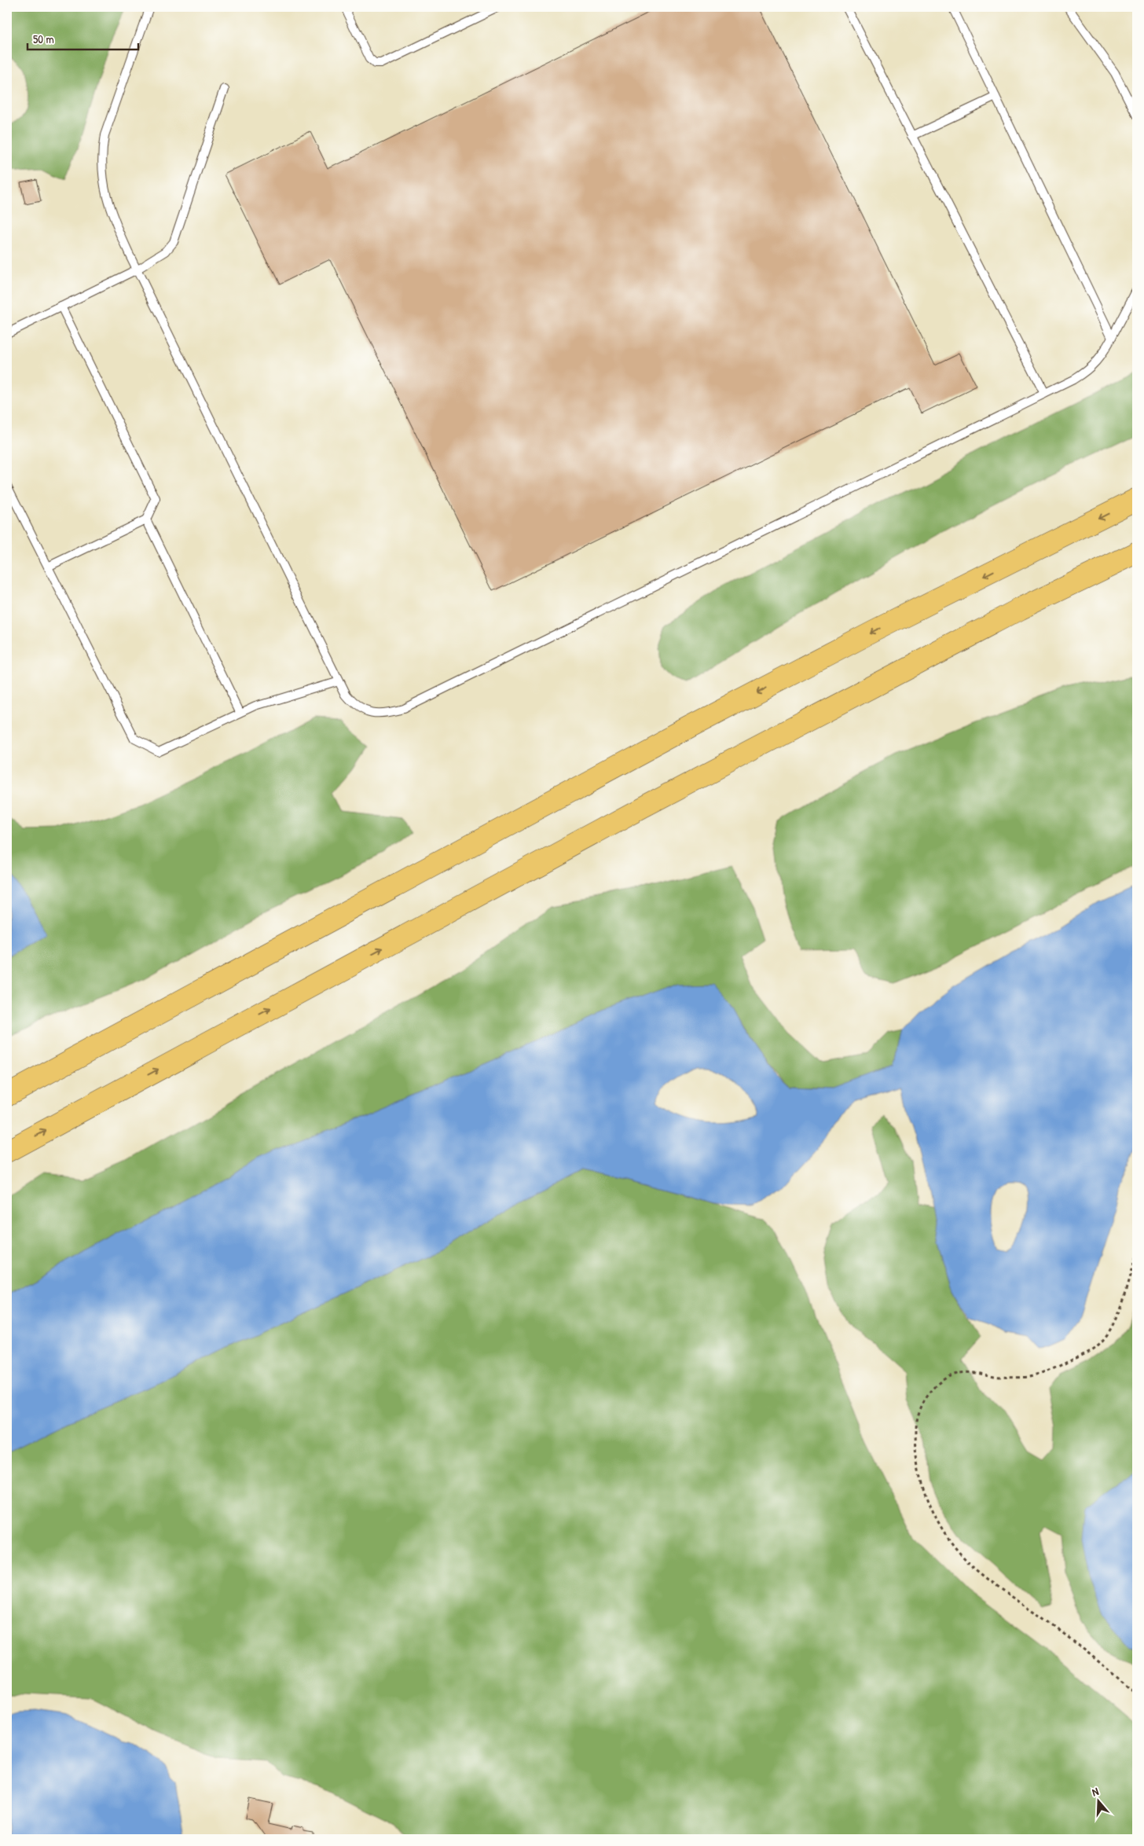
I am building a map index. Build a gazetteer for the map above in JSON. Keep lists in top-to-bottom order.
{
  "scale_bar": "50 m",
  "north": "top"
}
